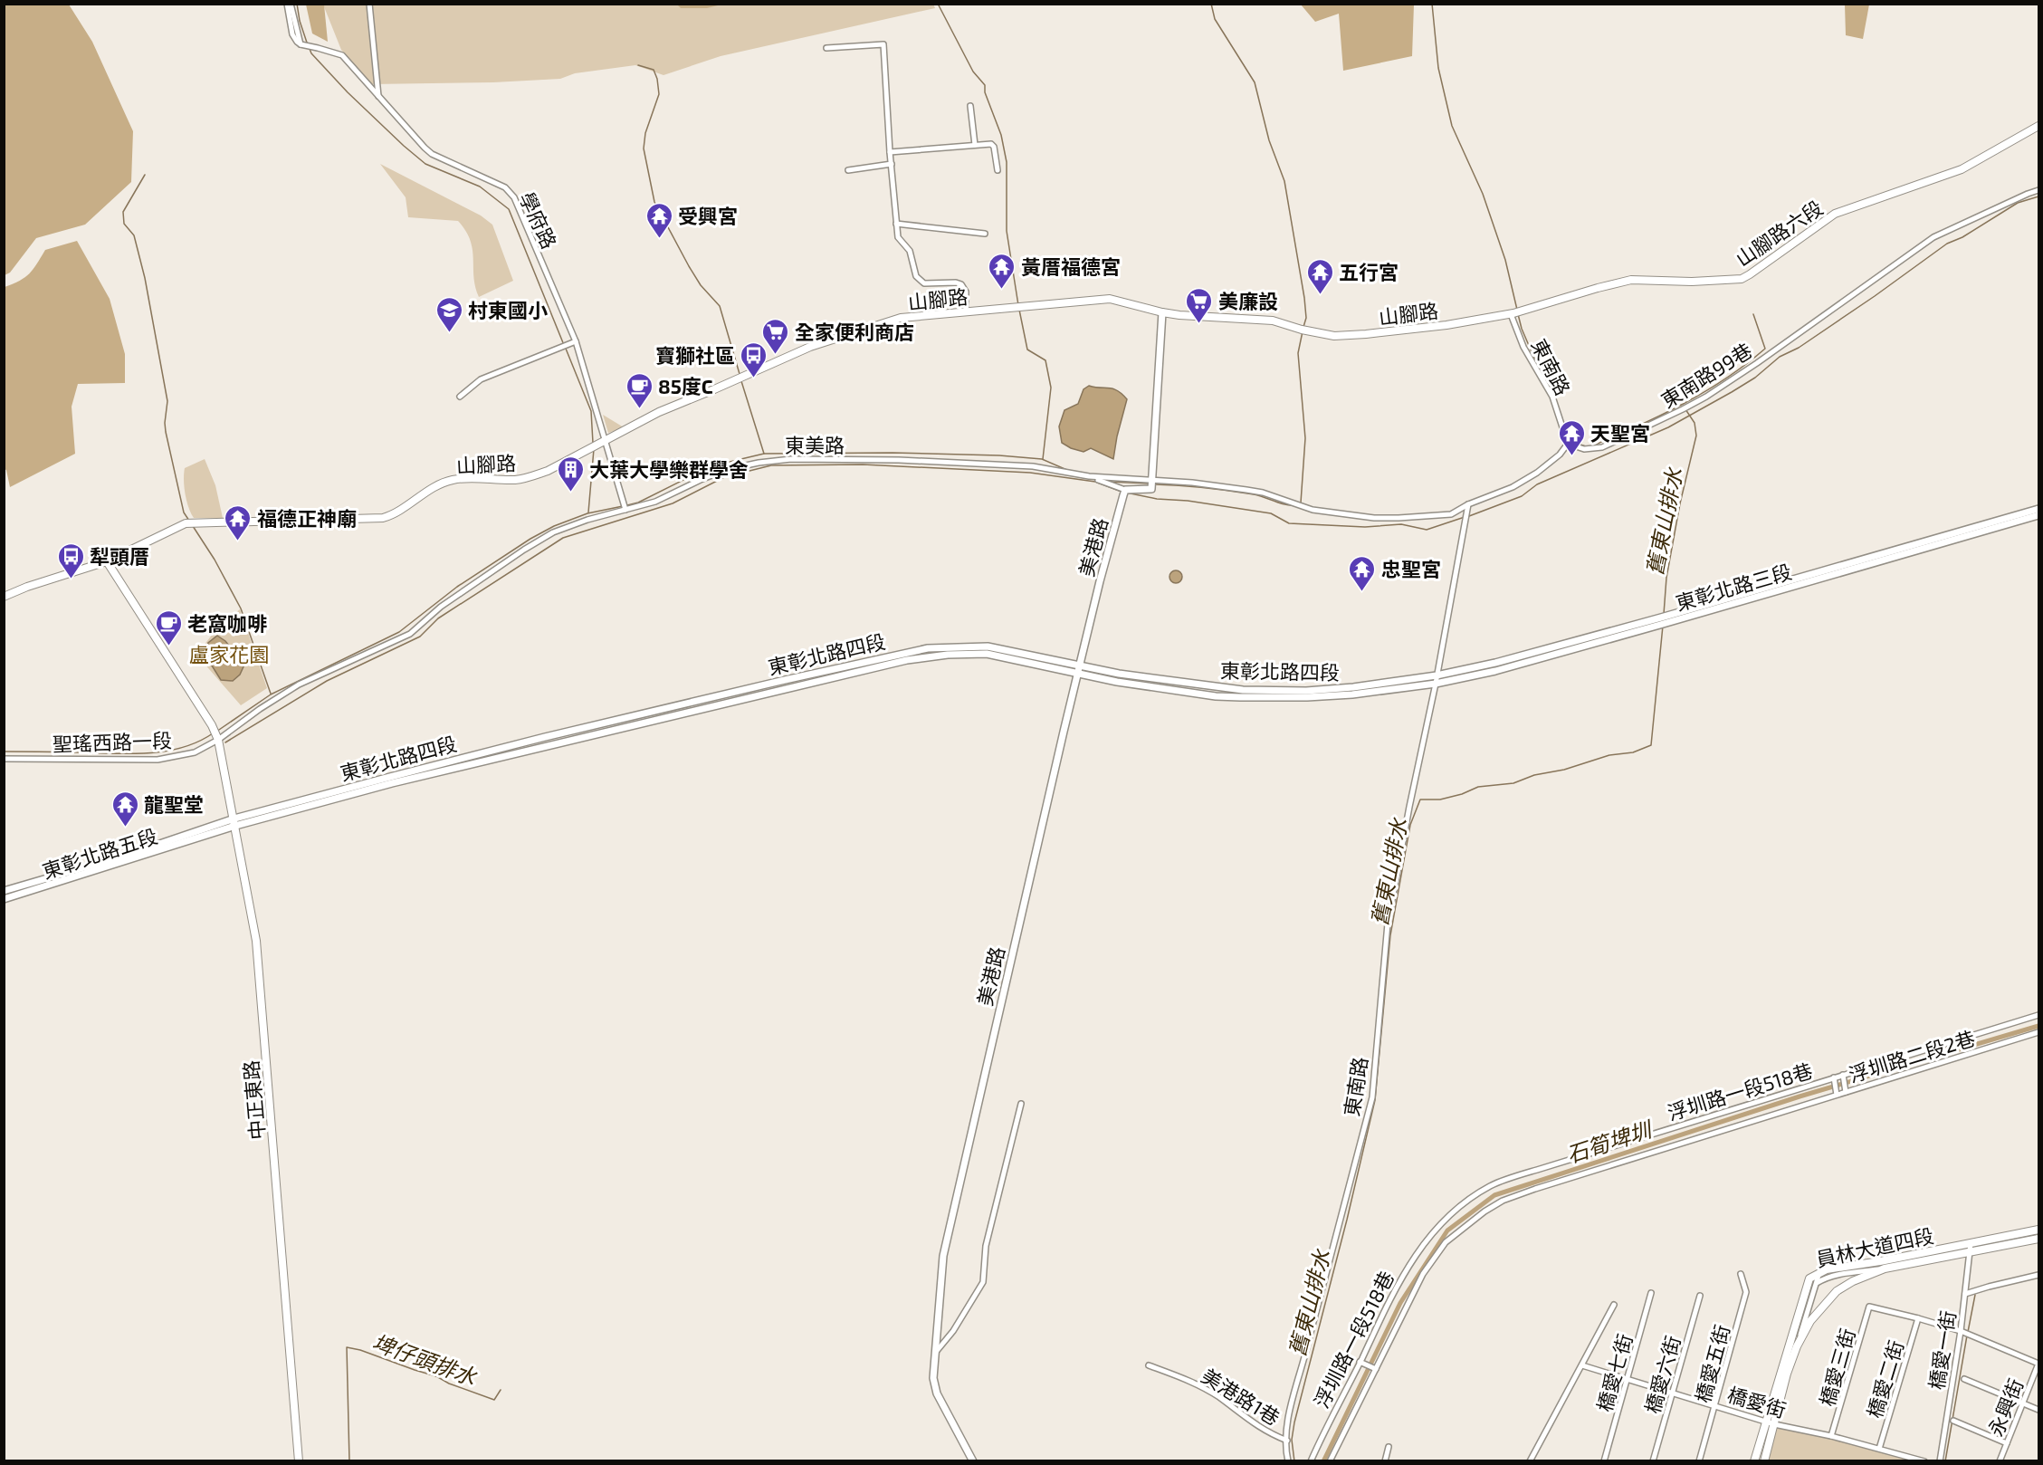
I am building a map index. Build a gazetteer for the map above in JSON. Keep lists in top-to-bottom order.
{
  "streets": {
    "main road": [
      "山腳路六段",
      "山腳路",
      "中正東路",
      "員林大道四段"
    ],
    "street": [
      "學府路",
      "東南路",
      "東南路99巷",
      "東美路",
      "美港路",
      "東彰北路三段",
      "東彰北路四段",
      "聖瑤西路一段",
      "東彰北路五段",
      "浮圳路二段2巷",
      "浮圳路一段518巷",
      "橋愛一街",
      "橋愛五街",
      "橋愛三街",
      "橋愛七街",
      "橋愛六街",
      "橋愛二街",
      "美港路1巷",
      "橋愛街",
      "永興街"
    ]
  },
  "crossings": [
    ["學府路", "山腳路"],
    ["學府路", "東美路"],
    ["山腳路六段", "山腳路"],
    ["山腳路六段", "東南路"],
    ["山腳路", "東南路"],
    ["山腳路", "中正東路"],
    ["東南路", "東南路99巷"],
    ["東南路", "東彰北路三段"],
    ["東南路", "東彰北路四段"],
    ["東南路", "美港路1巷"],
    ["東美路", "聖瑤西路一段"],
    ["美港路", "東彰北路四段"],
    ["東彰北路三段", "東彰北路四段"],
    ["東彰北路四段", "東彰北路五段"],
    ["東彰北路四段", "中正東路"],
    ["聖瑤西路一段", "中正東路"],
    ["東彰北路五段", "中正東路"],
    ["員林大道四段", "橋愛一街"],
    ["員林大道四段", "橋愛街"],
    ["橋愛五街", "橋愛街"],
    ["橋愛三街", "橋愛二街"],
    ["橋愛三街", "橋愛街"],
    ["橋愛七街", "橋愛街"],
    ["橋愛六街", "橋愛街"],
    ["橋愛二街", "橋愛街"]
  ],
  "water": ["舊東山排水", "石筍埤圳", "埤仔頭排水"],
  "parks": ["盧家花園"],
  "places": {
    "temple": [
      "受興宮",
      "黃厝福德宮",
      "五行宮",
      "天聖宮",
      "福德正神廟",
      "忠聖宮",
      "龍聖堂"
    ],
    "supermarket": ["美廉設", "全家便利商店"],
    "school or university": ["村東國小"],
    "bus stop": ["寶獅社區", "犁頭厝"],
    "cafe": ["85度C", "老窩咖啡"],
    "building": ["大葉大學樂群學舍"]
  }
}
